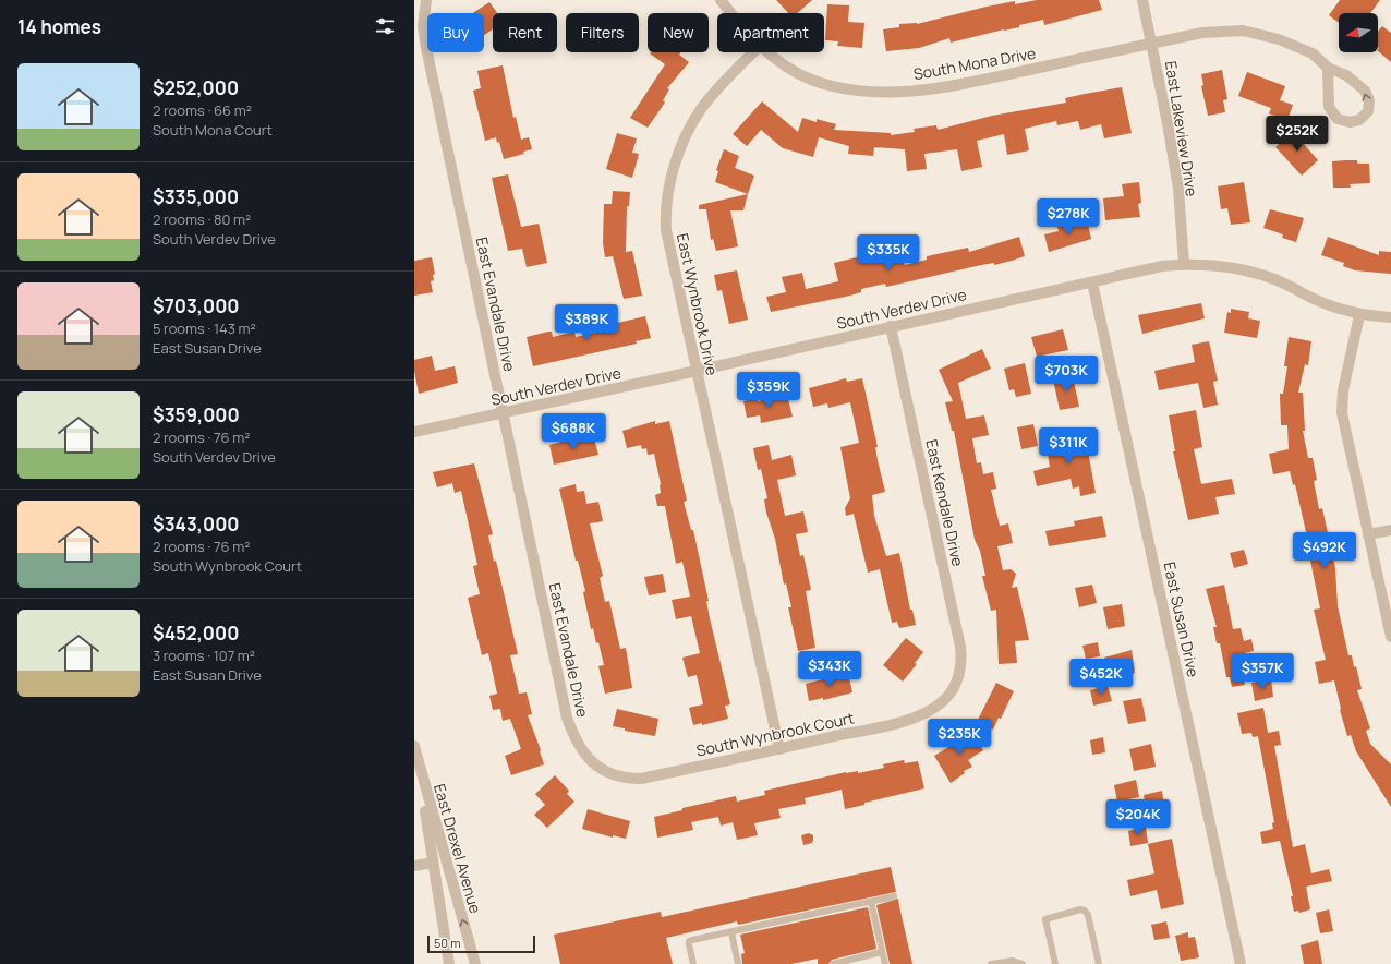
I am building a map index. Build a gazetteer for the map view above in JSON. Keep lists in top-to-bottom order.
{
  "streets": {
    "street": [
      "South Mona Drive",
      "East Lakeview Drive",
      "East Evandale Drive",
      "East Wynbrook Drive",
      "South Verdev Drive",
      "East Kendale Drive",
      "East Susan Drive",
      "South Wynbrook Court",
      "East Drexel Avenue"
    ]
  },
  "crossings": [
    ["South Mona Drive", "East Lakeview Drive"],
    ["East Lakeview Drive", "South Verdev Drive"],
    ["East Evandale Drive", "South Verdev Drive"],
    ["East Evandale Drive", "South Wynbrook Court"],
    ["East Wynbrook Drive", "South Verdev Drive"],
    ["East Wynbrook Drive", "South Wynbrook Court"],
    ["South Verdev Drive", "East Kendale Drive"],
    ["South Verdev Drive", "East Susan Drive"],
    ["East Kendale Drive", "South Wynbrook Court"]
  ],
  "scale_bar": "50 m",
  "north": "left",
  "page": {
    "heading": "14 homes",
    "chip": [
      "Buy",
      "Rent",
      "Filters",
      "New",
      "Apartment"
    ],
    "list": [
      {
        "name": "$252,000",
        "note": "2 rooms · 66 m² · South Mona Court"
      },
      {
        "name": "$335,000",
        "note": "2 rooms · 80 m² · South Verdev Drive"
      },
      {
        "name": "$703,000",
        "note": "5 rooms · 143 m² · East Susan Drive"
      },
      {
        "name": "$359,000",
        "note": "2 rooms · 76 m² · South Verdev Drive"
      },
      {
        "name": "$343,000",
        "note": "2 rooms · 76 m² · South Wynbrook Court"
      },
      {
        "name": "$452,000",
        "note": "3 rooms · 107 m² · East Susan Drive"
      }
    ],
    "price": [
      "$252K",
      "$278K",
      "$335K",
      "$389K",
      "$703K",
      "$359K",
      "$688K",
      "$311K",
      "$492K",
      "$343K",
      "$357K",
      "$452K",
      "$235K",
      "$204K"
    ],
    "scale": "50 m"
  }
}
